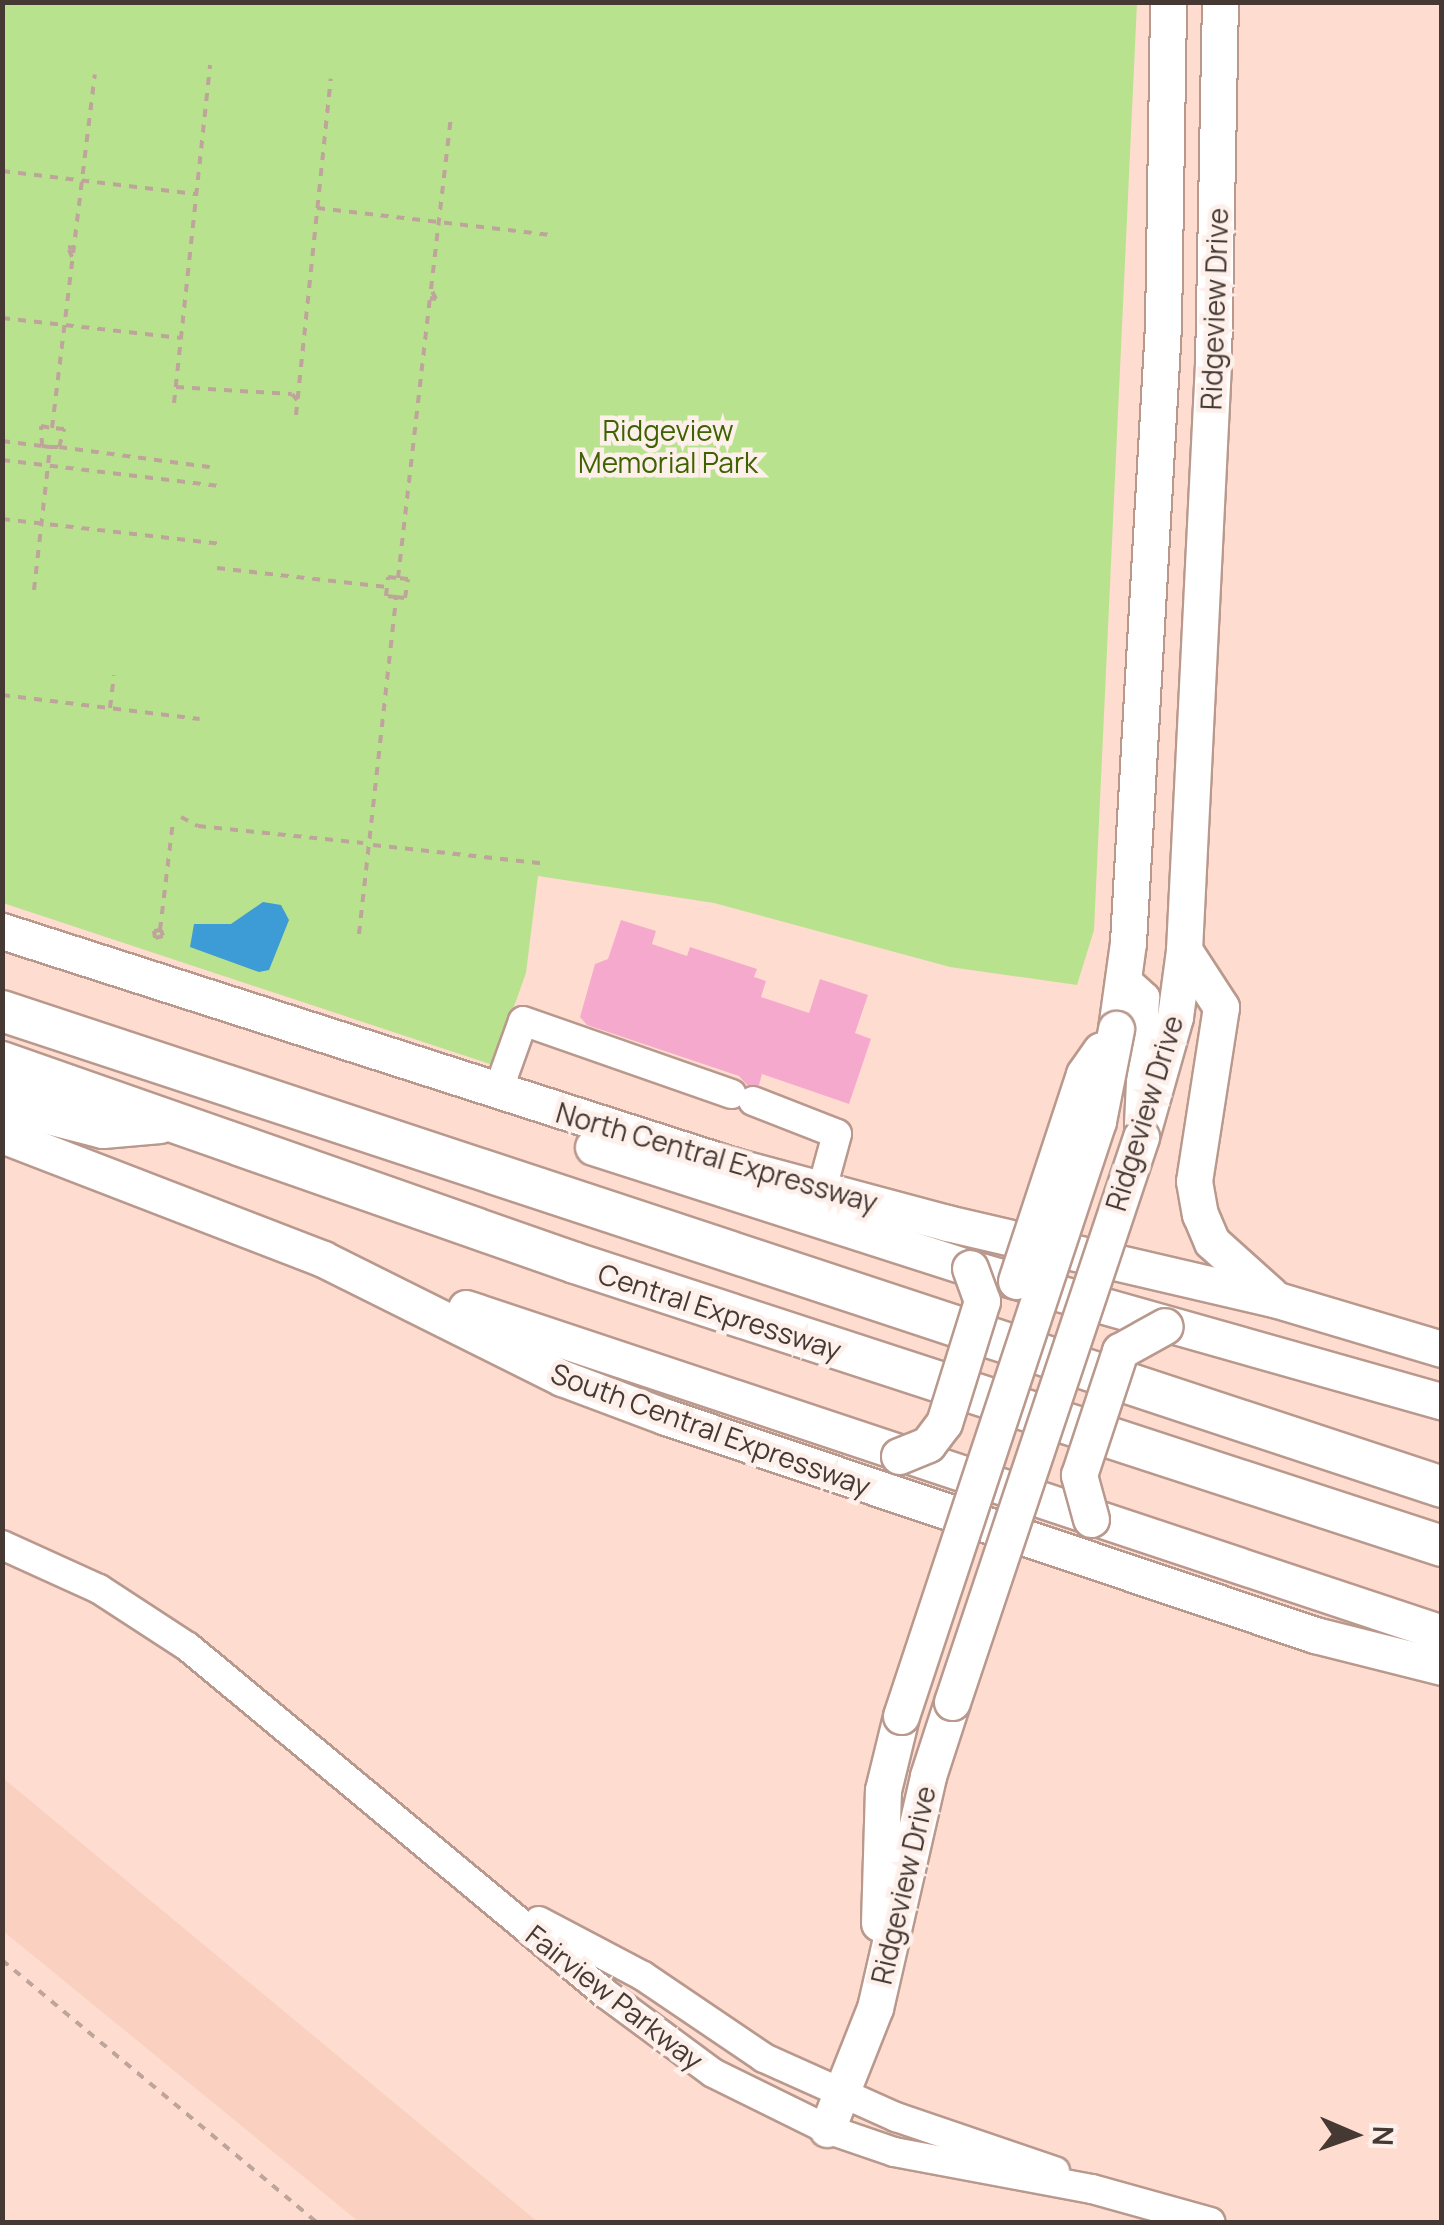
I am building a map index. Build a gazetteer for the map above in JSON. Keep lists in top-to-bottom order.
{
  "streets": {
    "highway": ["Central Expressway"],
    "main road": ["Ridgeview Drive", "North Central Expressway", "South Central Expressway"],
    "street": ["Fairview Parkway"]
  },
  "crossings": [
    ["Ridgeview Drive", "Fairview Parkway"]
  ],
  "parks": ["Ridgeview Memorial Park"],
  "north": "right"
}
